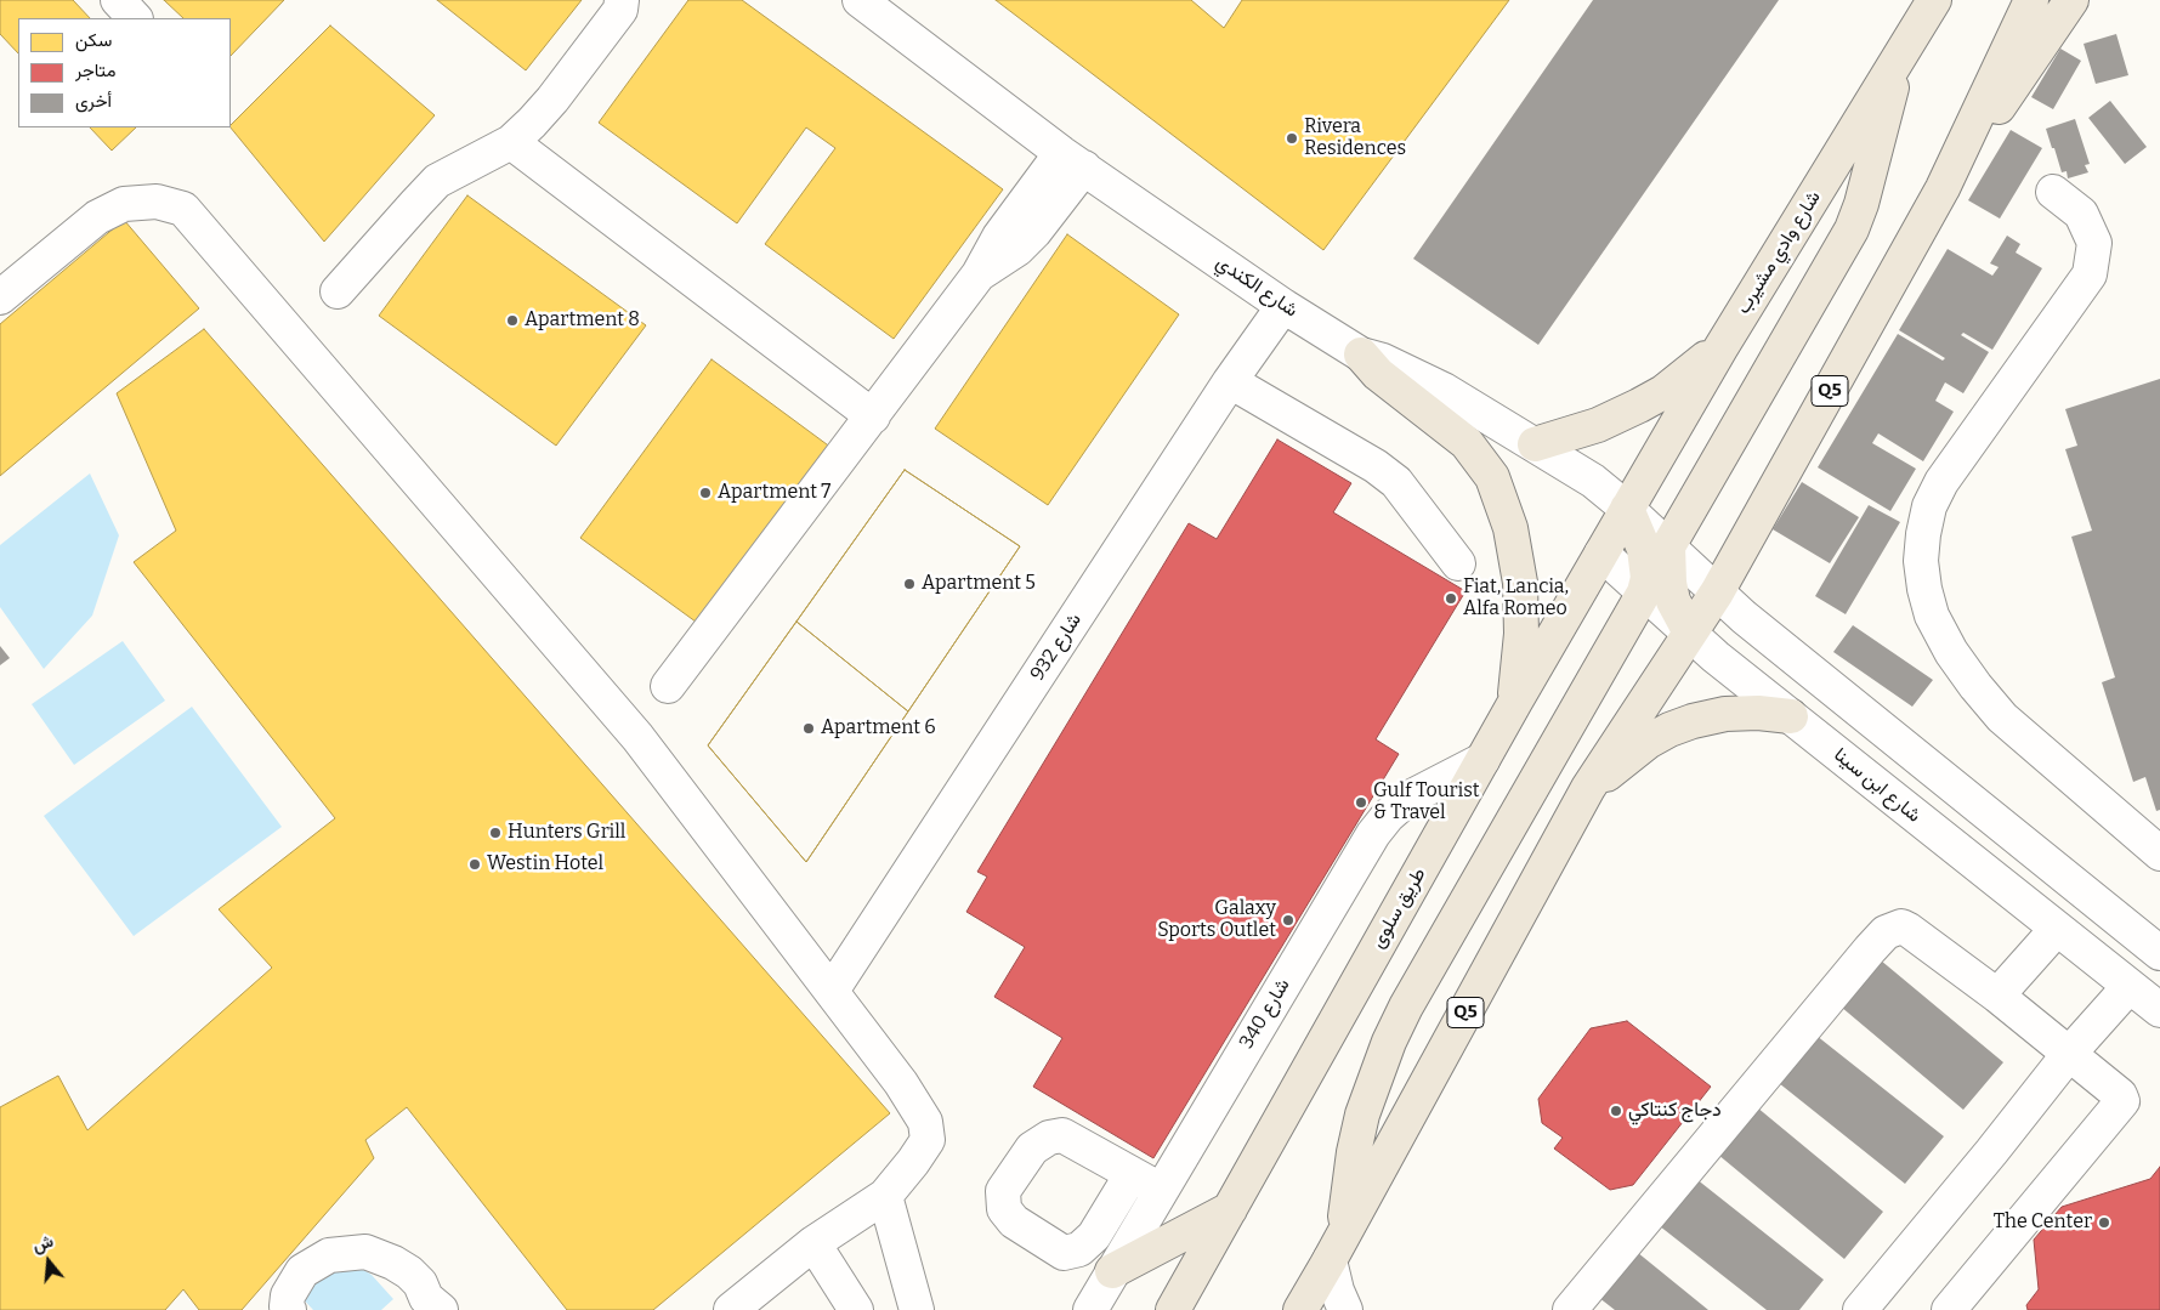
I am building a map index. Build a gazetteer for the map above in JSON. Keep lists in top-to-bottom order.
{
  "streets": {
    "main road": ["شارع وادي مشيرب", "Q5", "طريق سلوى"],
    "street": [
      "شارع الكندي",
      "شارع 932",
      "شارع ابن سينا",
      "شارع 340"
    ]
  },
  "crossings": [
    ["شارع وادي مشيرب", "شارع الكندي"],
    ["شارع وادي مشيرب", "طريق سلوى"],
    ["شارع الكندي", "شارع 932"],
    ["شارع الكندي", "طريق سلوى"],
    ["Q5", "شارع ابن سينا"],
    ["شارع ابن سينا", "طريق سلوى"],
    ["طريق سلوى", "شارع 340"]
  ],
  "places": [
    "Rivera Residences",
    "Apartment 8",
    "Apartment 7",
    "Apartment 5",
    "Fiat, Lancia, Alfa Romeo",
    "Apartment 6",
    "Gulf Tourist & Travel",
    "Hunters Grill",
    "Westin Hotel",
    "Galaxy Sports Outlet",
    "دجاج كنتاكي",
    "The Center"
  ],
  "legend": ["سكن", "متاجر", "أخرى"],
  "north": "top"
}
